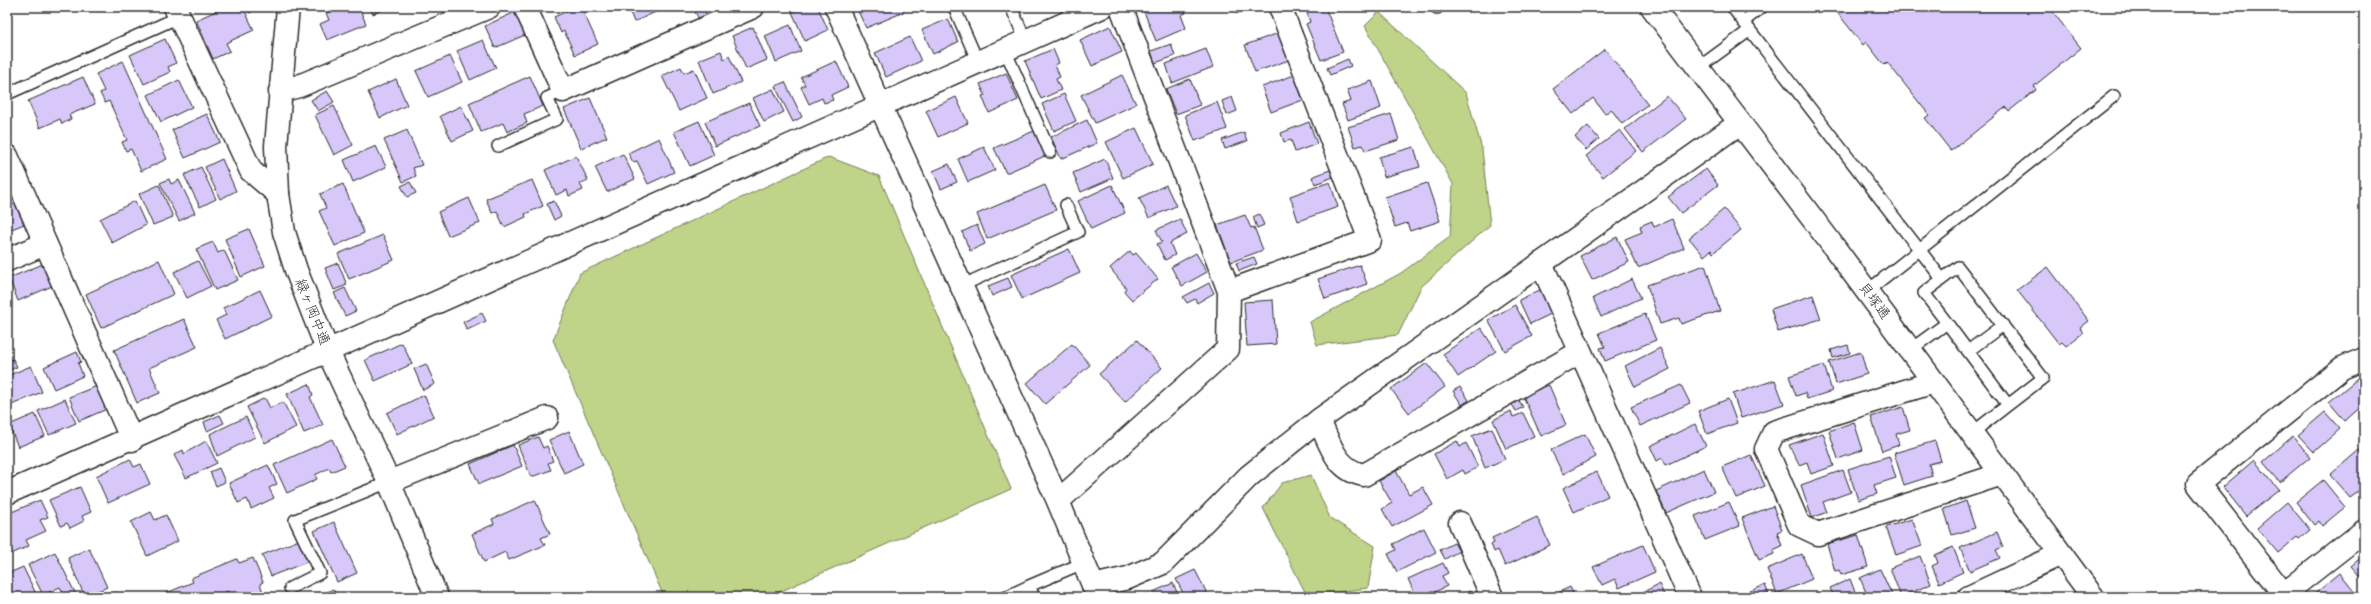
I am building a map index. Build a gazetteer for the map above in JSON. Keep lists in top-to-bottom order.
{
  "streets": {
    "street": ["貝塚通", "緑ヶ岡中通"]
  }
}
